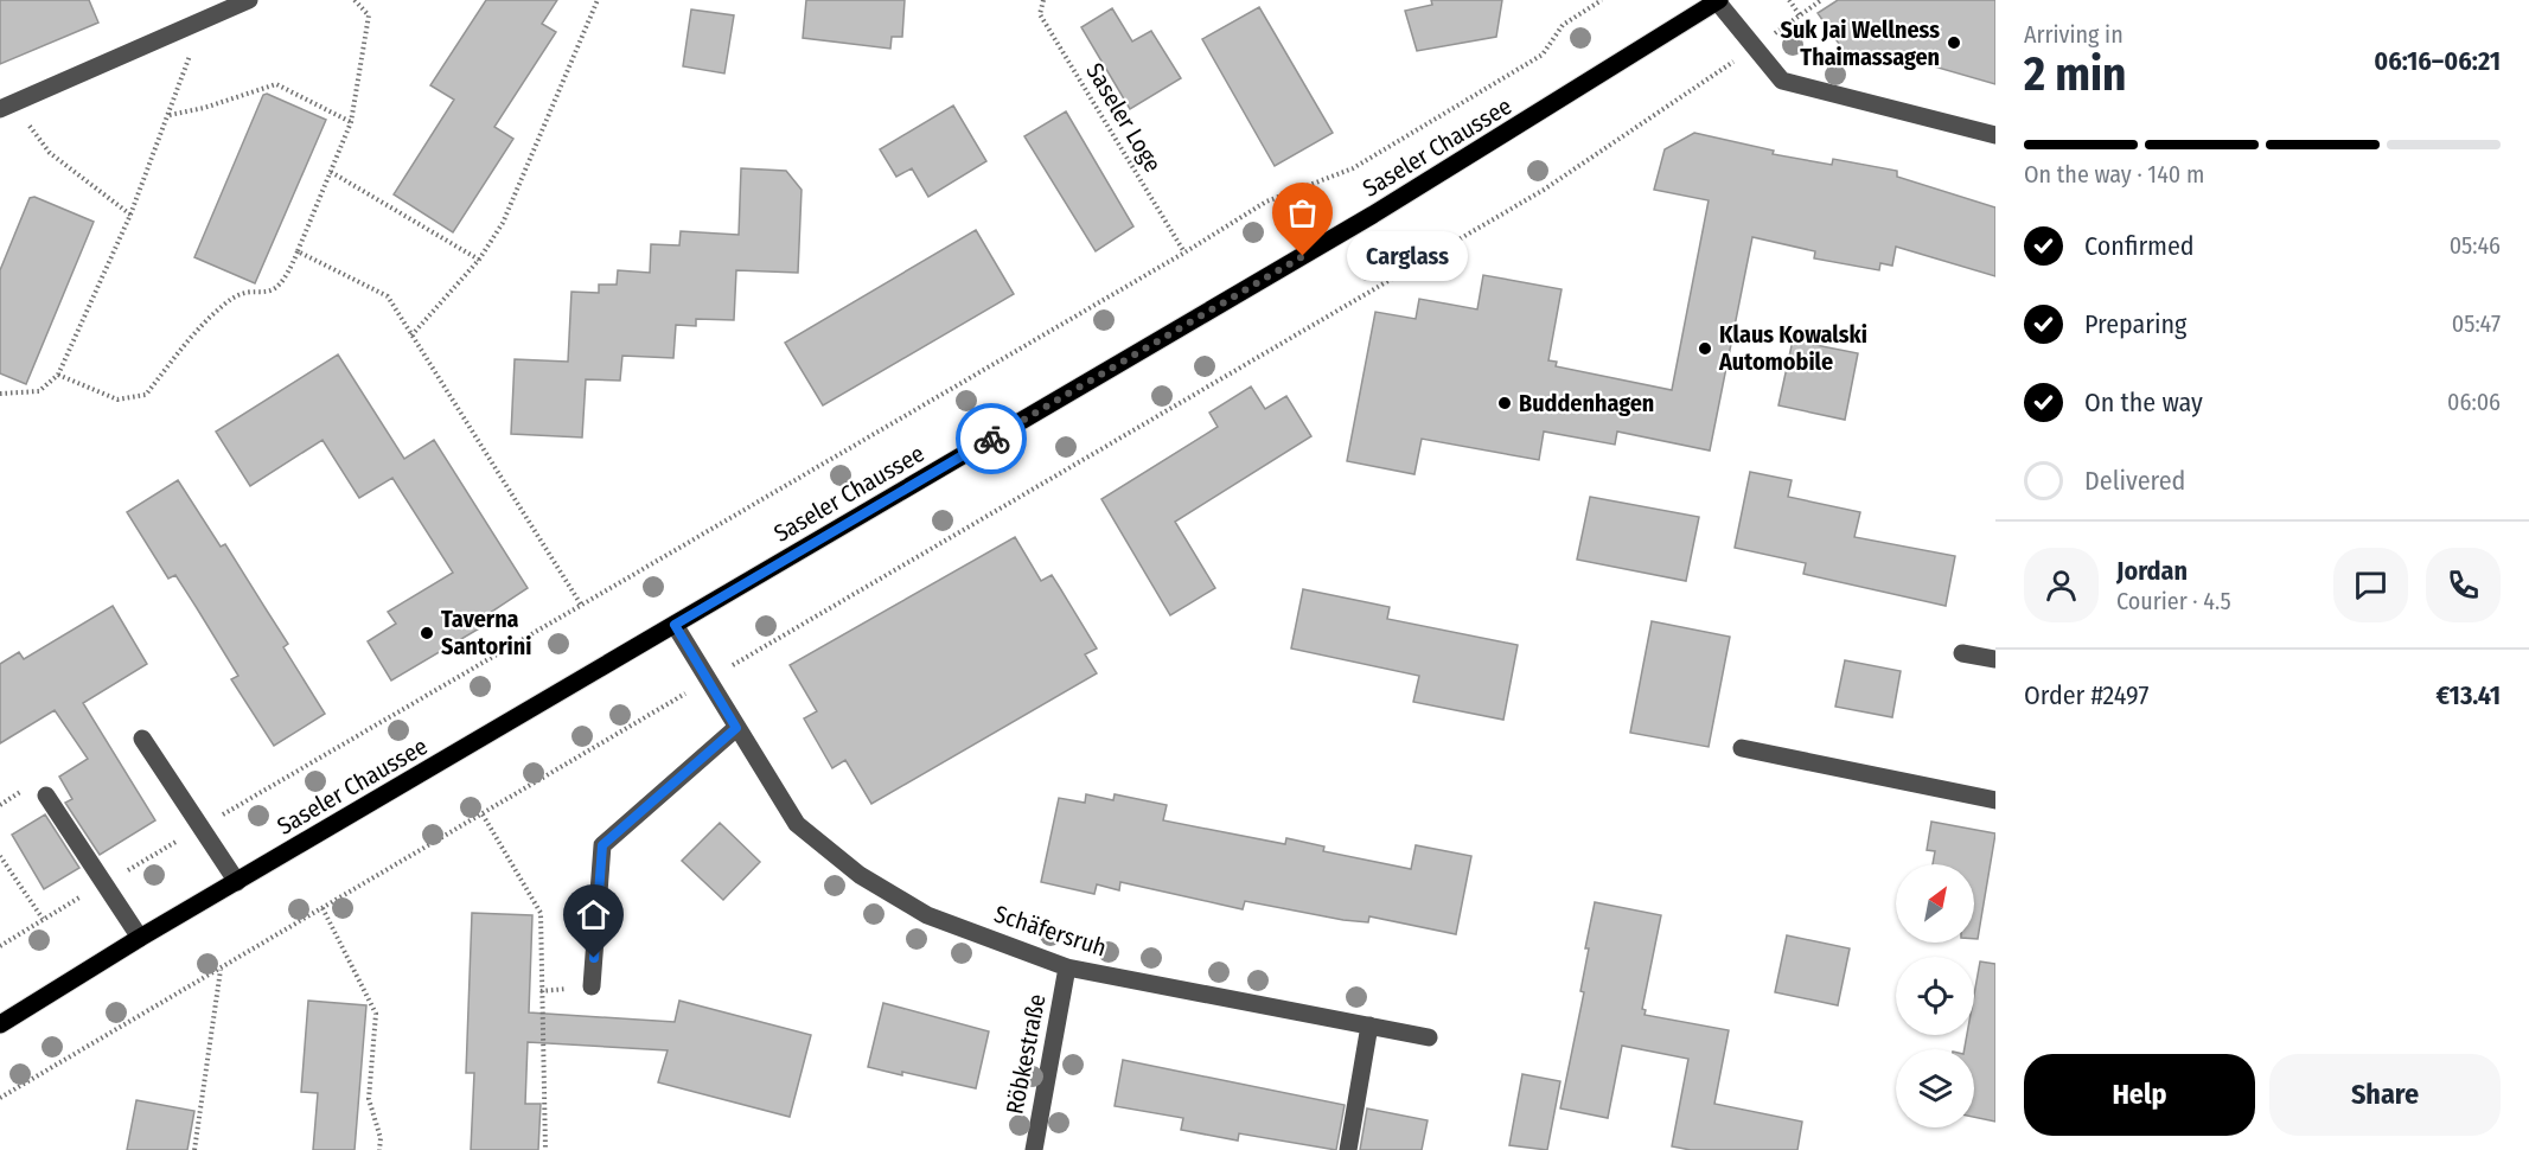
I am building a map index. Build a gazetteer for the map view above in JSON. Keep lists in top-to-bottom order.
{
  "streets": {
    "main road": ["Saseler Chaussee"],
    "street": ["Schäfersruh", "Röbkestraße"],
    "path": ["Saseler Loge"]
  },
  "crossings": [
    ["Saseler Chaussee", "Schäfersruh"],
    ["Schäfersruh", "Röbkestraße"]
  ],
  "places": [
    "Suk Jai Wellness Thaimassagen",
    "Carglass",
    "Klaus Kowalski Automobile",
    "Buddenhagen",
    "Taverna Santorini"
  ],
  "north": "top right",
  "page": {
    "heading": ["2 min", "Arriving in", "06:16–06:21"],
    "panel": [
      "Jordan",
      "Courier · 4.5",
      "Order #2497",
      "€13.41"
    ],
    "bar": "On the way · 140 m",
    "list": [
      ["Confirmed", "05:46"],
      ["Preparing", "05:47"],
      ["On the way", "06:06"],
      "Delivered"
    ],
    "bubble": "Carglass",
    "buttons": ["Help", "Share"]
  }
}
